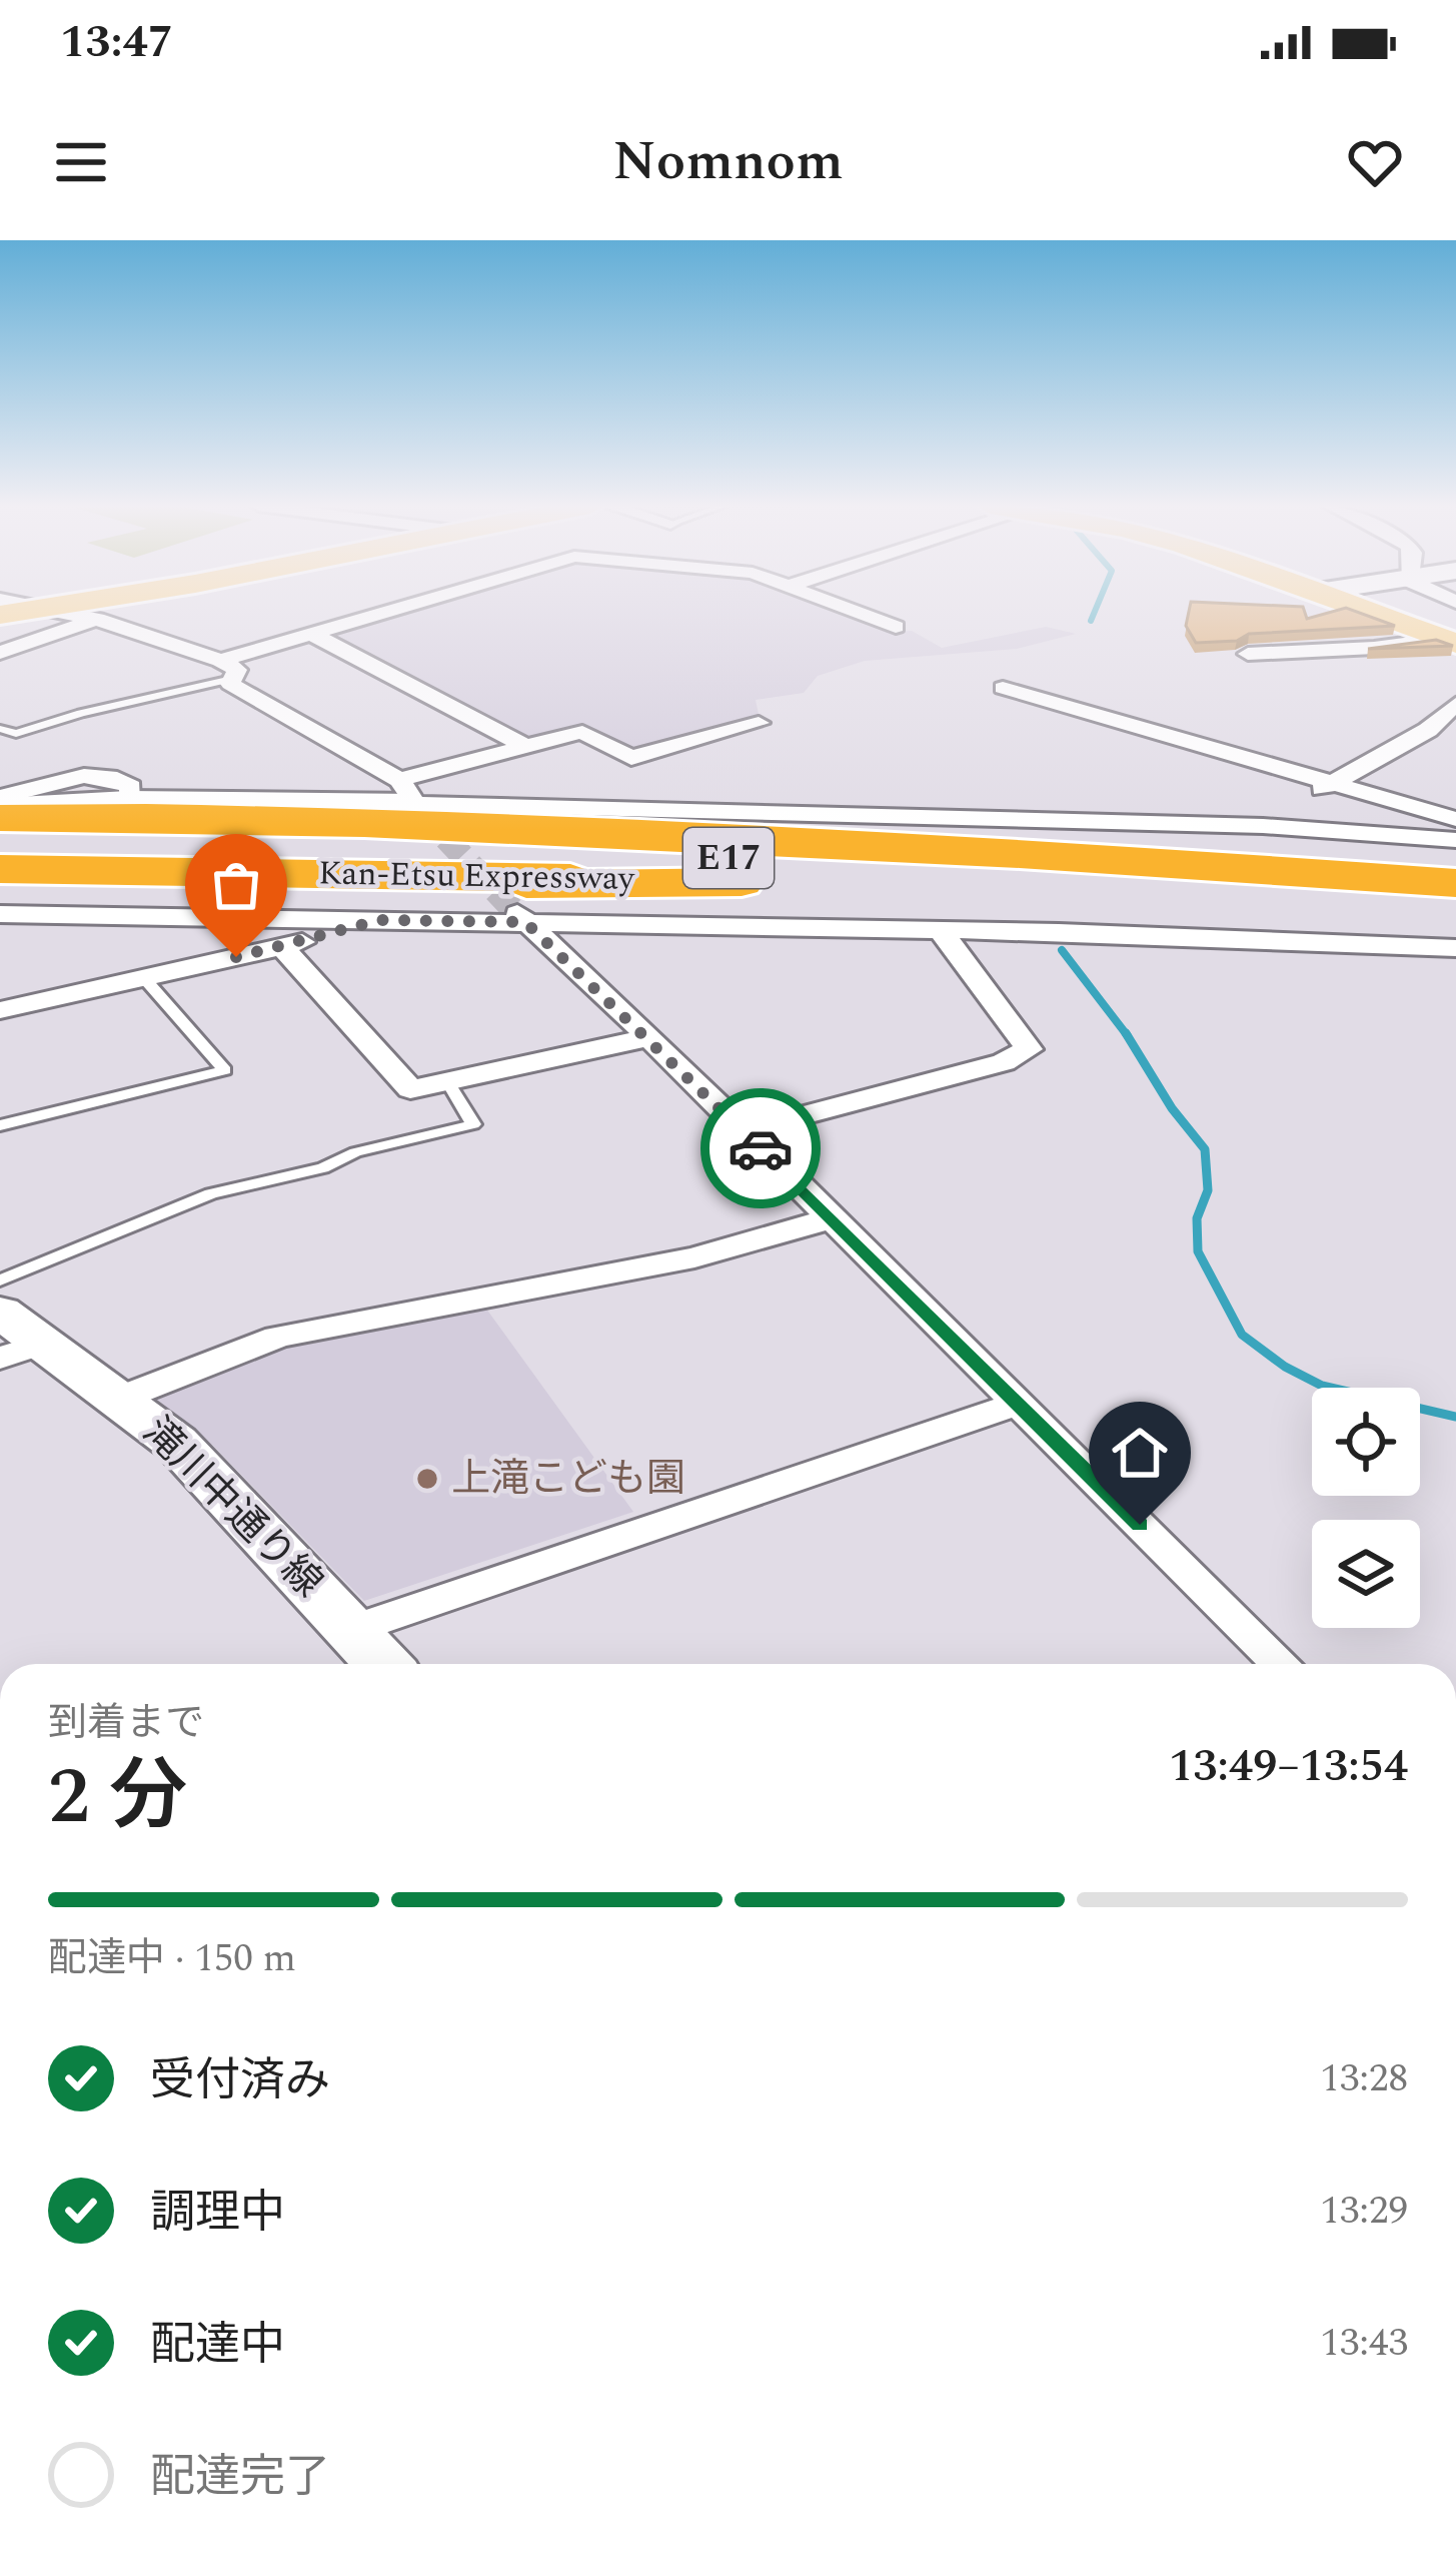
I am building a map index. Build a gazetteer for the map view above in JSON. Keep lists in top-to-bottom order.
{
  "streets": {
    "highway": ["E17", "Kan-Etsu Expressway"],
    "street": ["滝川中通り線"]
  },
  "places": ["上滝こども園"],
  "page": {
    "status": "13:47",
    "header": "Nomnom",
    "heading": ["2 分", "到着まで", "13:49–13:54"],
    "bar": "配達中 · 150 m",
    "list": [
      ["受付済み", "13:28"],
      ["調理中", "13:29"],
      ["配達中", "13:43"],
      "配達完了"
    ]
  }
}
